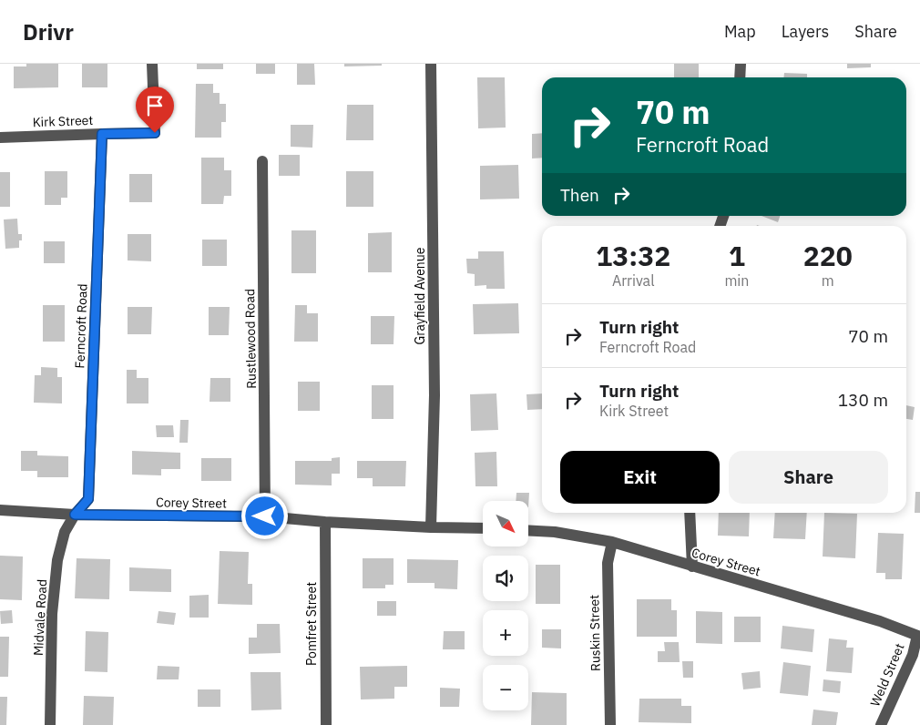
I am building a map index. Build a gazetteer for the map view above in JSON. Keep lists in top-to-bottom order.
{
  "streets": {
    "street": [
      "Kirk Street",
      "Grayfield Avenue",
      "Ferncroft Road",
      "Rustlewood Road",
      "Corey Street",
      "Midvale Road",
      "Pomfret Street",
      "Ruskin Street",
      "Weld Street"
    ]
  },
  "crossings": [
    ["Kirk Street", "Ferncroft Road"],
    ["Grayfield Avenue", "Corey Street"],
    ["Ferncroft Road", "Corey Street"],
    ["Ferncroft Road", "Midvale Road"],
    ["Rustlewood Road", "Corey Street"],
    ["Corey Street", "Midvale Road"],
    ["Corey Street", "Pomfret Street"],
    ["Corey Street", "Ruskin Street"],
    ["Corey Street", "Weld Street"]
  ],
  "north": "bottom right",
  "page": {
    "header": "Drivr",
    "nav": ["Map", "Layers", "Share"],
    "turn": ["70 m", "Ferncroft Road"],
    "then": "Then",
    "eta": [
      "13:32",
      "Arrival",
      "1",
      "min",
      "220",
      "m"
    ],
    "list": [
      {
        "name": "Turn right",
        "note": "Ferncroft Road",
        "value": "70 m"
      },
      {
        "name": "Turn right",
        "note": "Kirk Street",
        "value": "130 m"
      }
    ],
    "buttons": ["Exit", "Share"],
    "map_buttons": ["+", "−"]
  }
}
